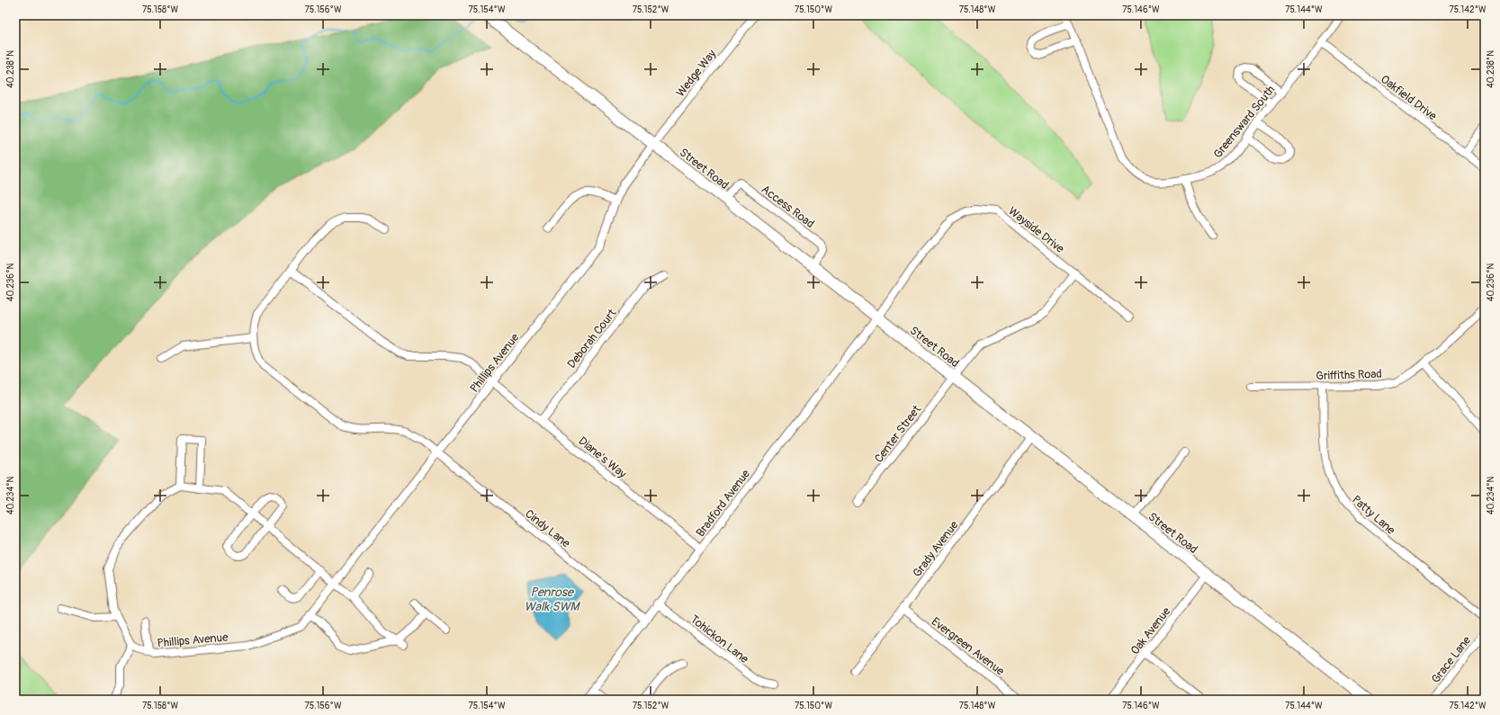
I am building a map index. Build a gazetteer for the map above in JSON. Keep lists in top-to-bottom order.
{
  "streets": {
    "main road": ["Street Road"],
    "street": [
      "Wedge Way",
      "Oakfield Drive",
      "Greensward South",
      "Access Road",
      "Wayside Drive",
      "Deborah Court",
      "Phillips Avenue",
      "Griffiths Road",
      "Center Street",
      "Diane's Way",
      "Bradford Avenue",
      "Patty Lane",
      "Cindy Lane",
      "Grady Avenue",
      "Oak Avenue",
      "Tohickon Lane",
      "Evergreen Avenue",
      "Grace Lane"
    ]
  },
  "crossings": [
    ["Wedge Way", "Street Road"],
    ["Wedge Way", "Phillips Avenue"],
    ["Oakfield Drive", "Greensward South"],
    ["Street Road", "Access Road"],
    ["Street Road", "Wayside Drive"],
    ["Street Road", "Phillips Avenue"],
    ["Street Road", "Center Street"],
    ["Street Road", "Bradford Avenue"],
    ["Street Road", "Grady Avenue"],
    ["Street Road", "Oak Avenue"],
    ["Wayside Drive", "Center Street"],
    ["Wayside Drive", "Bradford Avenue"],
    ["Deborah Court", "Diane's Way"],
    ["Phillips Avenue", "Diane's Way"],
    ["Phillips Avenue", "Cindy Lane"],
    ["Griffiths Road", "Patty Lane"],
    ["Diane's Way", "Bradford Avenue"],
    ["Bradford Avenue", "Cindy Lane"],
    ["Bradford Avenue", "Tohickon Lane"],
    ["Grady Avenue", "Evergreen Avenue"]
  ],
  "water": ["Penrose Walk SWM"],
  "coordinates": [
    "75.158°W",
    "75.156°W",
    "75.154°W",
    "75.152°W",
    "75.150°W",
    "75.148°W",
    "75.146°W",
    "75.144°W",
    "75.142°W",
    "40.238°N",
    "40.236°N",
    "40.234°N"
  ]
}
